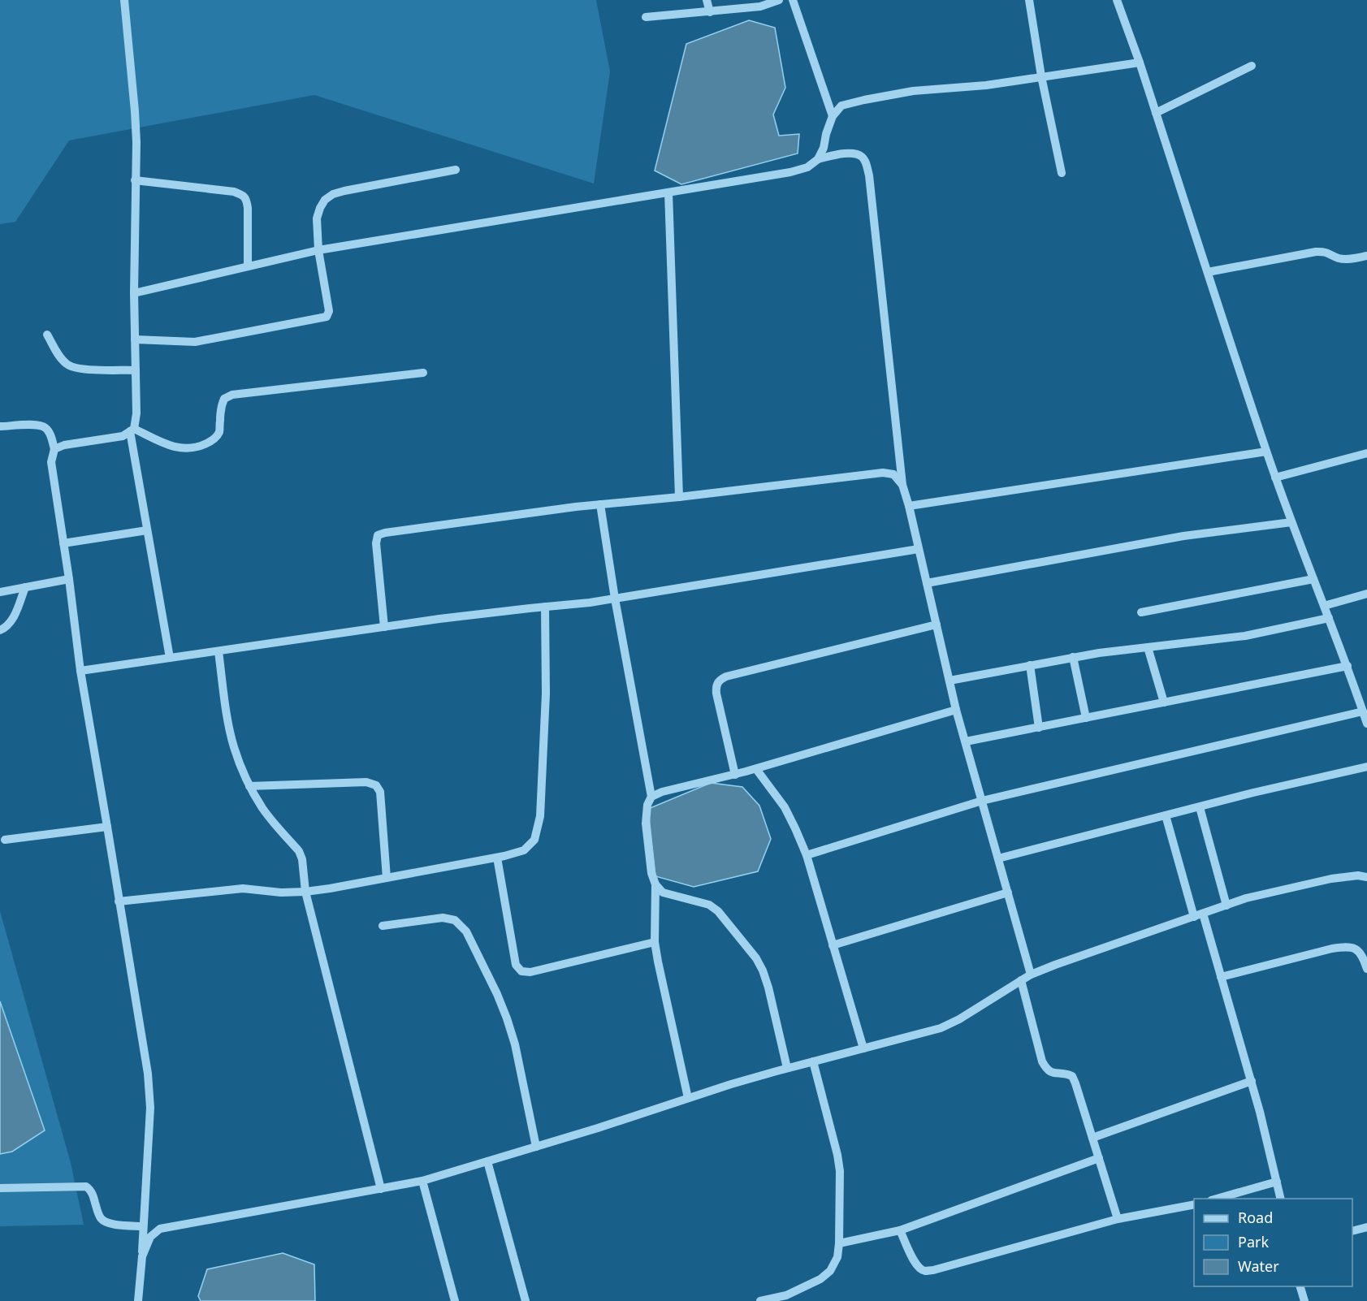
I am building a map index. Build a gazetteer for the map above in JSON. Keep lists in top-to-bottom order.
{
  "legend": ["Road", "Park", "Water"]
}
